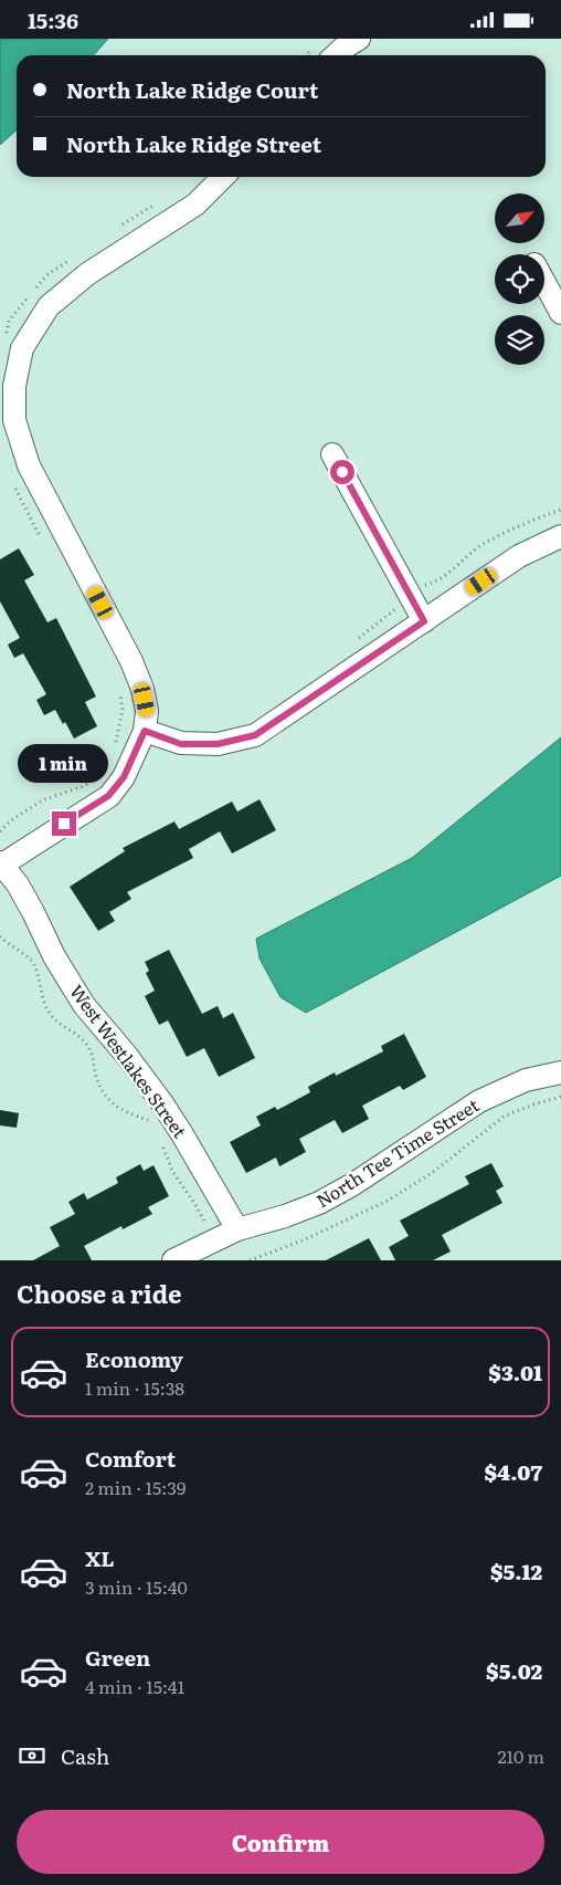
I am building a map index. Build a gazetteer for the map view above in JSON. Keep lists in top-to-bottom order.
{
  "streets": {
    "street": ["West Westlakes Street", "North Tee Time Street"]
  },
  "crossings": [
    ["West Westlakes Street", "North Tee Time Street"]
  ],
  "north": "top right",
  "page": {
    "status": "15:36",
    "banner": ["North Lake Ridge Court", "North Lake Ridge Street"],
    "bubble": "1 min",
    "heading": "Choose a ride",
    "list": [
      {
        "name": "Economy",
        "note": "1 min · 15:38",
        "value": "$3.01"
      },
      {
        "name": "Comfort",
        "note": "2 min · 15:39",
        "value": "$4.07"
      },
      {
        "name": "XL",
        "note": "3 min · 15:40",
        "value": "$5.12"
      },
      {
        "name": "Green",
        "note": "4 min · 15:41",
        "value": "$5.02"
      }
    ],
    "pay": ["Cash", "210 m"],
    "buttons": "Confirm"
  }
}
